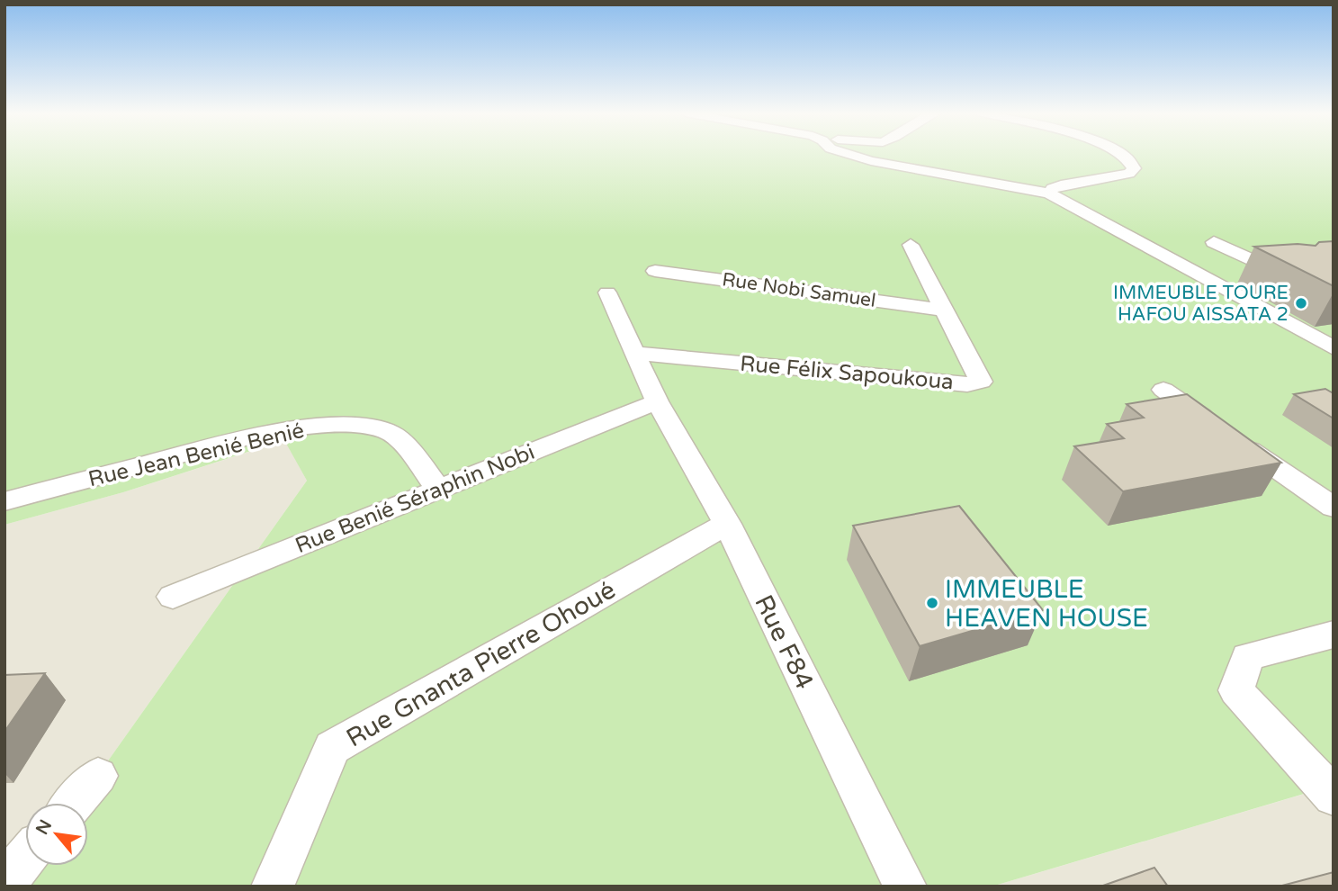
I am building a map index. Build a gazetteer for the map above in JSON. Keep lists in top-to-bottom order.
{
  "streets": {
    "street": [
      "Rue Nobi Samuel",
      "Rue Félix Sapoukoua",
      "Rue Jean Benié Benié",
      "Rue Benié Séraphin Nobi",
      "Rue F84",
      "Rue Gnanta Pierre Ohoué"
    ]
  },
  "crossings": [
    ["Rue Nobi Samuel", "Rue Félix Sapoukoua"],
    ["Rue Félix Sapoukoua", "Rue F84"],
    ["Rue Jean Benié Benié", "Rue Benié Séraphin Nobi"],
    ["Rue Benié Séraphin Nobi", "Rue F84"],
    ["Rue F84", "Rue Gnanta Pierre Ohoué"]
  ],
  "places": ["IMMEUBLE TOURE HAFOU AISSATA 2", "IMMEUBLE HEAVEN HOUSE"],
  "north": "top left"
}
